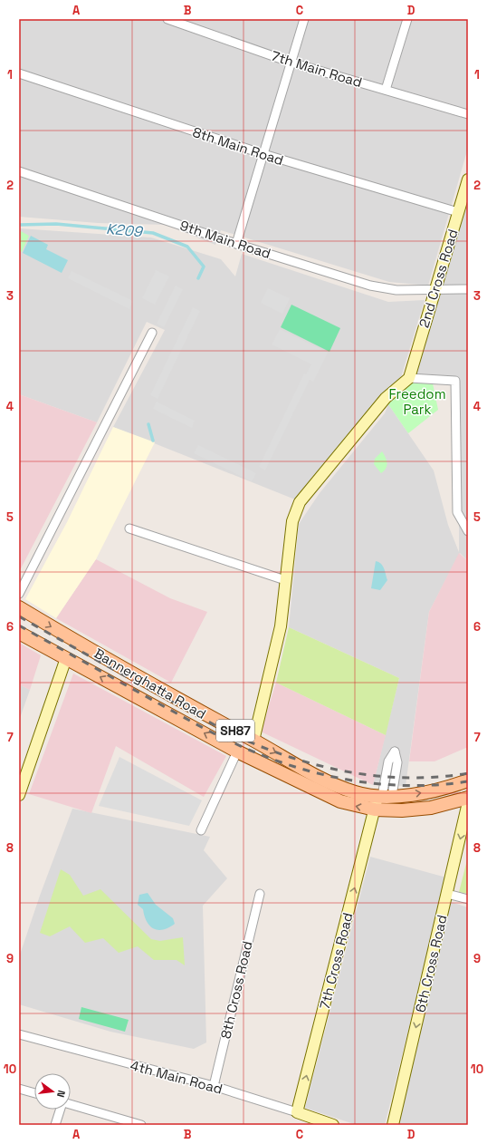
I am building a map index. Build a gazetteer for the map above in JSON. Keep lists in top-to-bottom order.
{
  "streets": {
    "main road": ["Bannerghatta Road", "SH87"],
    "street": [
      "7th Main Road",
      "8th Main Road",
      "9th Main Road",
      "2nd Cross Road",
      "7th Cross Road",
      "6th Cross Road",
      "8th Cross Road",
      "4th Main Road"
    ]
  },
  "crossings": [
    ["8th Main Road", "2nd Cross Road"],
    ["9th Main Road", "2nd Cross Road"],
    ["Bannerghatta Road", "7th Cross Road"],
    ["7th Cross Road", "4th Main Road"],
    ["8th Cross Road", "4th Main Road"]
  ],
  "one_way": ["7th Cross Road", "6th Cross Road"],
  "water": ["K209"],
  "parks": ["Freedom Park"],
  "north": "right",
  "grid": {
    "columns": [
      "A",
      "B",
      "C",
      "D"
    ],
    "rows": [
      "1",
      "2",
      "3",
      "4",
      "5",
      "6",
      "7",
      "8",
      "9",
      "10"
    ]
  }
}
